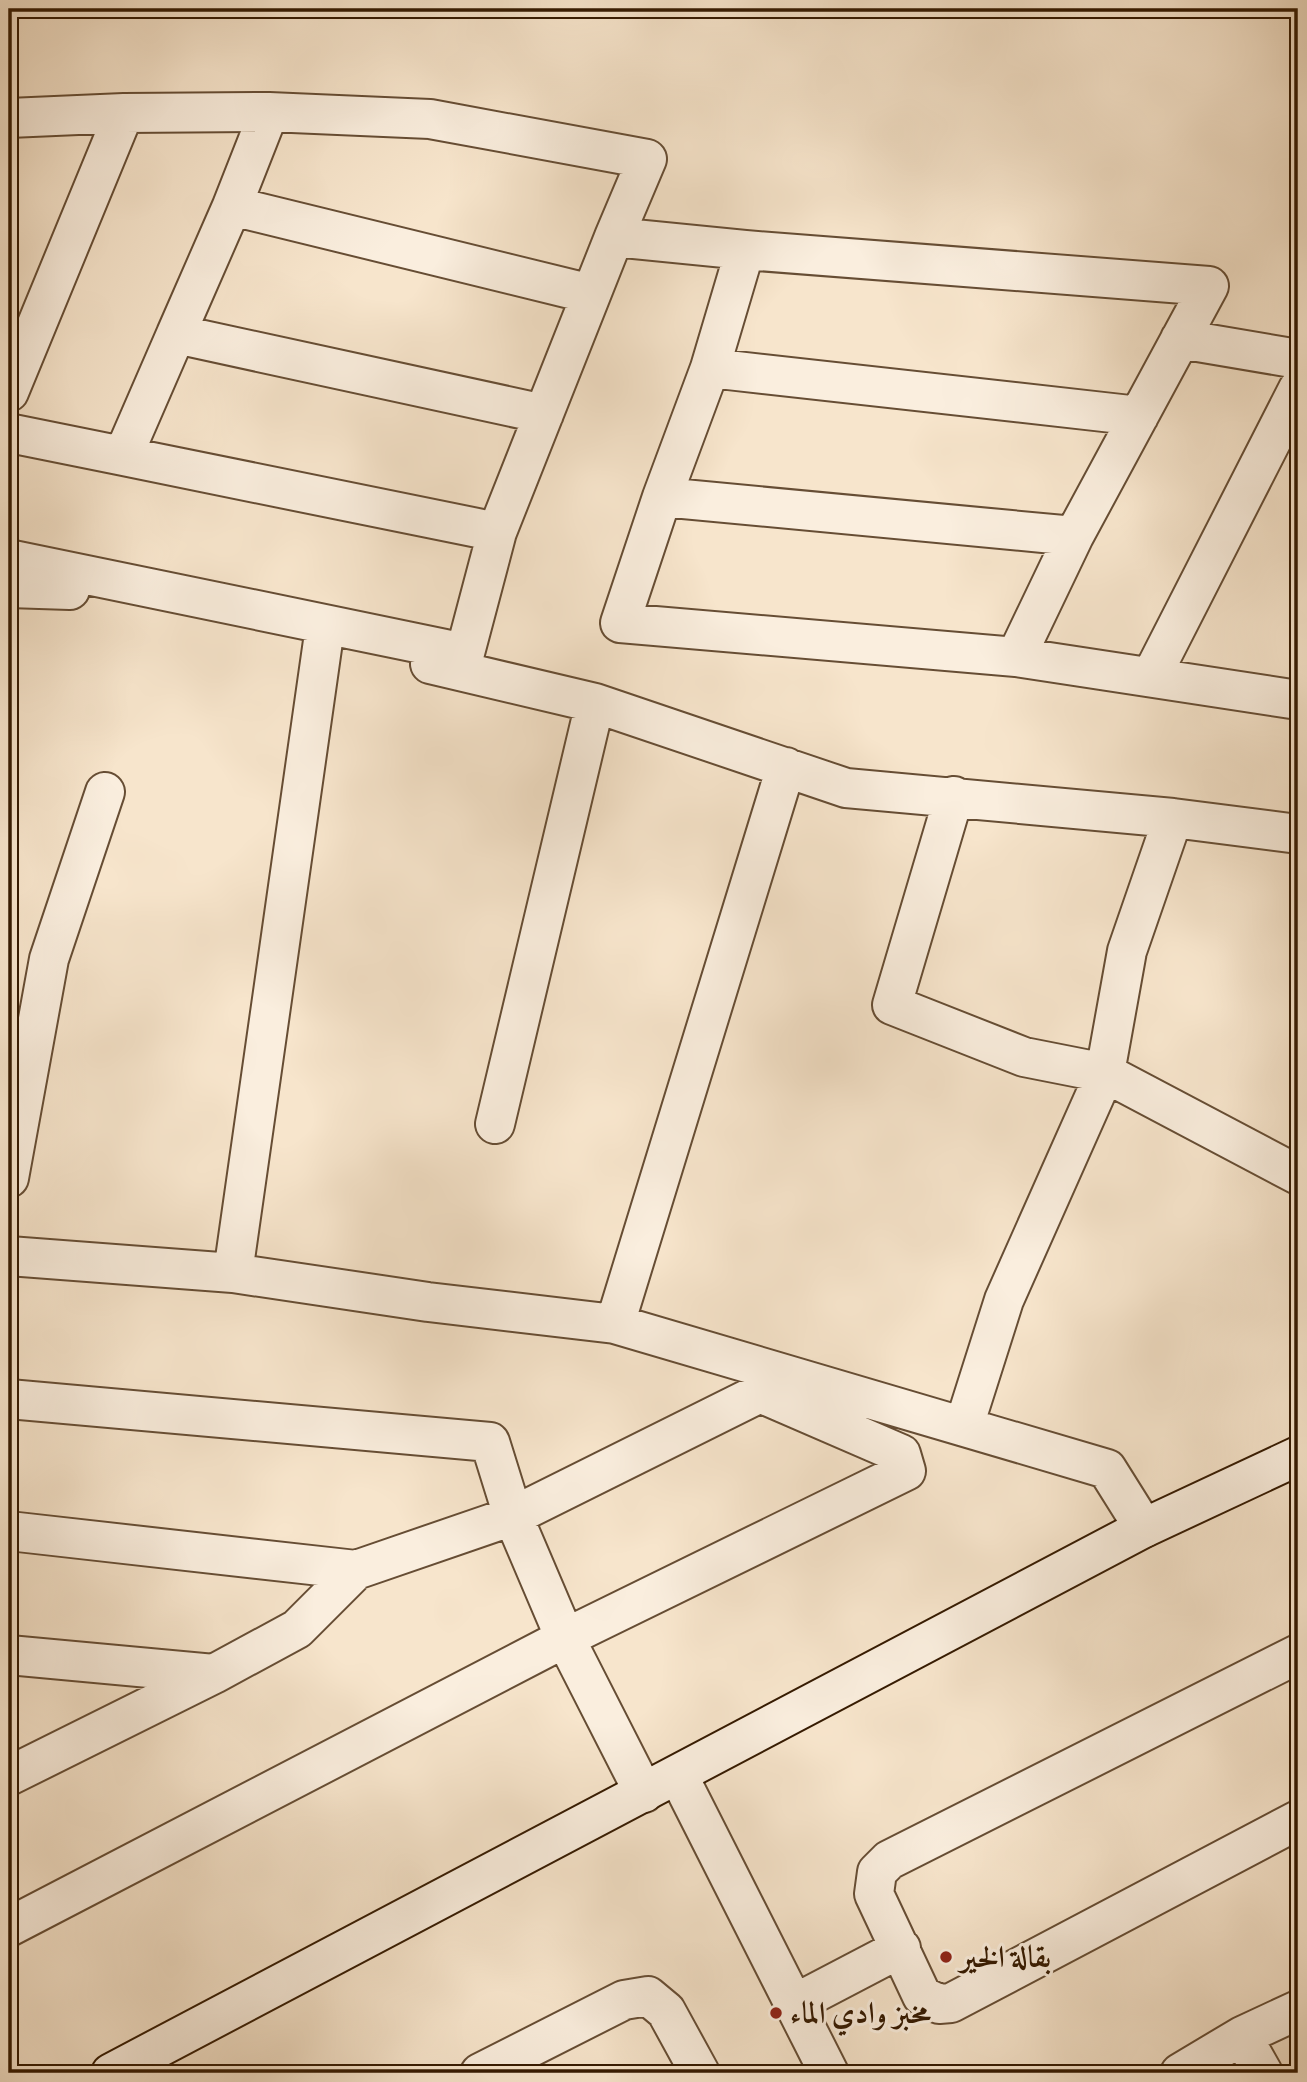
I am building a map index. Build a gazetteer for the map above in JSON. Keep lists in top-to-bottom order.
{
  "places": ["بقالة الخير", "مخبز وادي الماء"]
}
